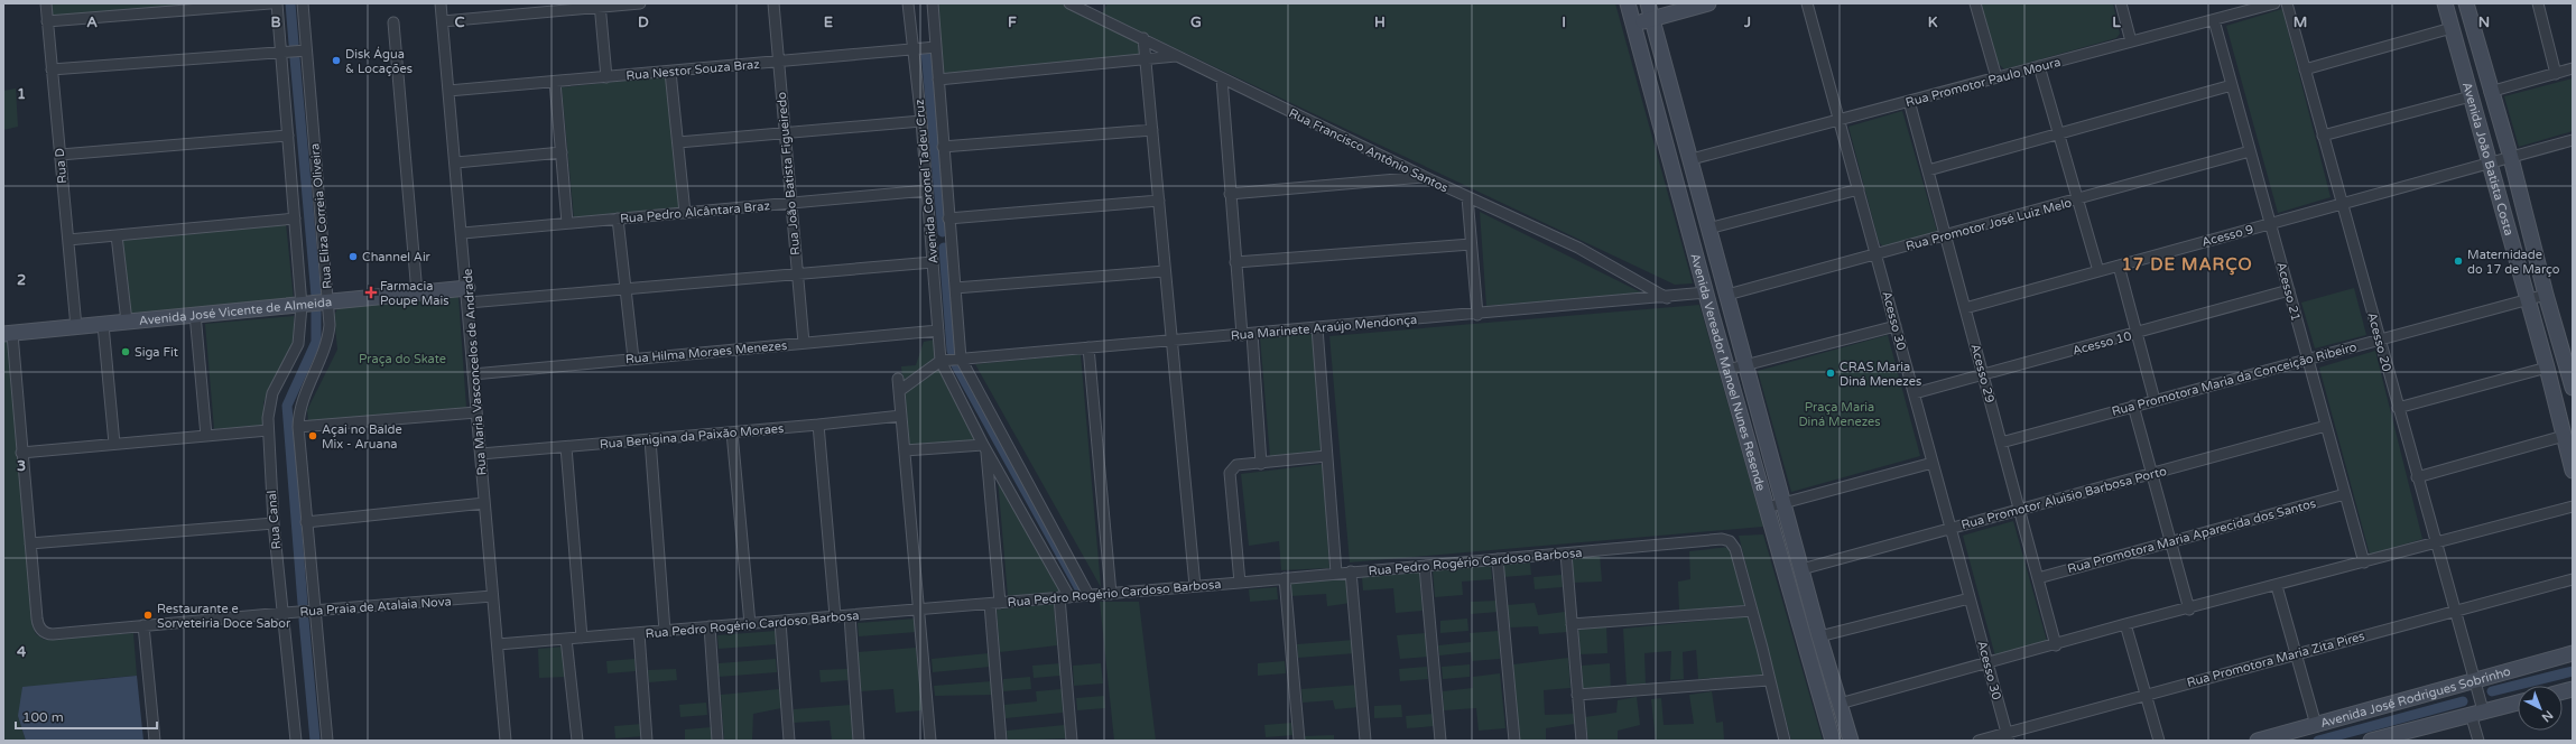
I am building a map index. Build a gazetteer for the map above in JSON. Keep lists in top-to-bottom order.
{
  "streets": {
    "street": [
      "Rua Nestor Souza Braz",
      "Rua Promotor Paulo Moura",
      "Rua Francisco Antônio Santos",
      "Avenida João Batista Costa",
      "Rua D",
      "Rua João Batista Figueiredo",
      "Avenida Coronel Tadeu Cruz",
      "Rua Pedro Alcântara Braz",
      "Rua Eliza Correia Oliveira",
      "Rua Promotor José Luiz Melo",
      "Acesso 9",
      "Acesso 21",
      "Avenida José Vicente de Almeida",
      "Acesso 30",
      "Rua Marinete Araújo Mendonça",
      "Acesso 20",
      "Acesso 10",
      "Rua Hilma Moraes Menezes",
      "Rua Maria Vasconcelos de Andrade",
      "Avenida Vereador Manoel Nunes Resende",
      "Acesso 29",
      "Rua Promotora Maria da Conceição Ribeiro",
      "Rua Benigina da Paixão Moraes",
      "Rua Promotor Aluisio Barbosa Porto",
      "Rua Canal",
      "Rua Promotora Maria Aparecida dos Santos",
      "Rua Pedro Rogério Cardoso Barbosa",
      "Rua Praia de Atalaia Nova",
      "Rua Promotora Maria Zita Pires",
      "Avenida José Rodrigues Sobrinho"
    ]
  },
  "crossings": [
    ["Rua Nestor Souza Braz", "Rua João Batista Figueiredo"],
    ["Rua Nestor Souza Braz", "Avenida Coronel Tadeu Cruz"],
    ["Rua Nestor Souza Braz", "Rua Maria Vasconcelos de Andrade"],
    ["Rua Promotor Paulo Moura", "Acesso 21"],
    ["Rua Promotor Paulo Moura", "Acesso 30"],
    ["Rua Promotor Paulo Moura", "Avenida Vereador Manoel Nunes Resende"],
    ["Rua Promotor Paulo Moura", "Acesso 29"],
    ["Rua Francisco Antônio Santos", "Rua Marinete Araújo Mendonça"],
    ["Avenida João Batista Costa", "Acesso 9"],
    ["Avenida João Batista Costa", "Rua Promotora Maria da Conceição Ribeiro"],
    ["Rua D", "Avenida José Vicente de Almeida"],
    ["Rua João Batista Figueiredo", "Rua Pedro Alcântara Braz"],
    ["Rua João Batista Figueiredo", "Rua Hilma Moraes Menezes"],
    ["Avenida Coronel Tadeu Cruz", "Rua Pedro Alcântara Braz"],
    ["Avenida Coronel Tadeu Cruz", "Rua Marinete Araújo Mendonça"],
    ["Avenida Coronel Tadeu Cruz", "Rua Hilma Moraes Menezes"],
    ["Avenida Coronel Tadeu Cruz", "Rua Pedro Rogério Cardoso Barbosa"],
    ["Rua Pedro Alcântara Braz", "Rua Maria Vasconcelos de Andrade"],
    ["Rua Eliza Correia Oliveira", "Avenida José Vicente de Almeida"],
    ["Rua Eliza Correia Oliveira", "Rua Canal"],
    ["Rua Eliza Correia Oliveira", "Rua Praia de Atalaia Nova"],
    ["Rua Promotor José Luiz Melo", "Acesso 21"],
    ["Rua Promotor José Luiz Melo", "Acesso 30"],
    ["Rua Promotor José Luiz Melo", "Avenida Vereador Manoel Nunes Resende"],
    ["Rua Promotor José Luiz Melo", "Acesso 29"],
    ["Acesso 9", "Acesso 21"],
    ["Acesso 9", "Acesso 20"],
    ["Acesso 9", "Acesso 29"],
    ["Acesso 21", "Acesso 10"],
    ["Acesso 21", "Rua Promotora Maria da Conceição Ribeiro"],
    ["Acesso 21", "Rua Promotor Aluisio Barbosa Porto"],
    ["Acesso 21", "Rua Promotora Maria Aparecida dos Santos"],
    ["Avenida José Vicente de Almeida", "Rua Maria Vasconcelos de Andrade"],
    ["Avenida José Vicente de Almeida", "Rua Canal"],
    ["Acesso 30", "Acesso 10"],
    ["Acesso 30", "Rua Promotor Aluisio Barbosa Porto"],
    ["Acesso 30", "Rua Promotora Maria Zita Pires"],
    ["Rua Marinete Araújo Mendonça", "Avenida Vereador Manoel Nunes Resende"],
    ["Acesso 20", "Rua Promotora Maria da Conceição Ribeiro"],
    ["Acesso 20", "Rua Promotora Maria Zita Pires"],
    ["Acesso 20", "Avenida José Rodrigues Sobrinho"],
    ["Acesso 10", "Acesso 29"],
    ["Rua Hilma Moraes Menezes", "Rua Maria Vasconcelos de Andrade"],
    ["Rua Maria Vasconcelos de Andrade", "Rua Benigina da Paixão Moraes"],
    ["Rua Maria Vasconcelos de Andrade", "Rua Pedro Rogério Cardoso Barbosa"],
    ["Rua Maria Vasconcelos de Andrade", "Rua Praia de Atalaia Nova"],
    ["Avenida Vereador Manoel Nunes Resende", "Rua Promotor Aluisio Barbosa Porto"],
    ["Acesso 29", "Rua Promotora Maria da Conceição Ribeiro"],
    ["Acesso 29", "Rua Promotor Aluisio Barbosa Porto"],
    ["Acesso 29", "Rua Promotora Maria Aparecida dos Santos"],
    ["Rua Canal", "Rua Praia de Atalaia Nova"]
  ],
  "districts": ["17 DE MARÇO"],
  "parks": ["Praça do Skate", "Praça Maria Diná Menezes"],
  "places": {
    "other": [
      "Disk Água & Locações",
      "Channel Air",
      "Maternidade do 17 de Março",
      "Siga Fit",
      "CRAS Maria Diná Menezes",
      "Açai no Balde Mix - Aruana",
      "Restaurante e Sorveteiria Doce Sabor"
    ],
    "health": ["Farmacia Poupe Mais"]
  },
  "scale_bar": "100 m",
  "north": "bottom right",
  "grid": {
    "columns": [
      "A",
      "B",
      "C",
      "D",
      "E",
      "F",
      "G",
      "H",
      "I",
      "J",
      "K",
      "L",
      "M",
      "N"
    ],
    "rows": [
      "1",
      "2",
      "3",
      "4"
    ]
  }
}
